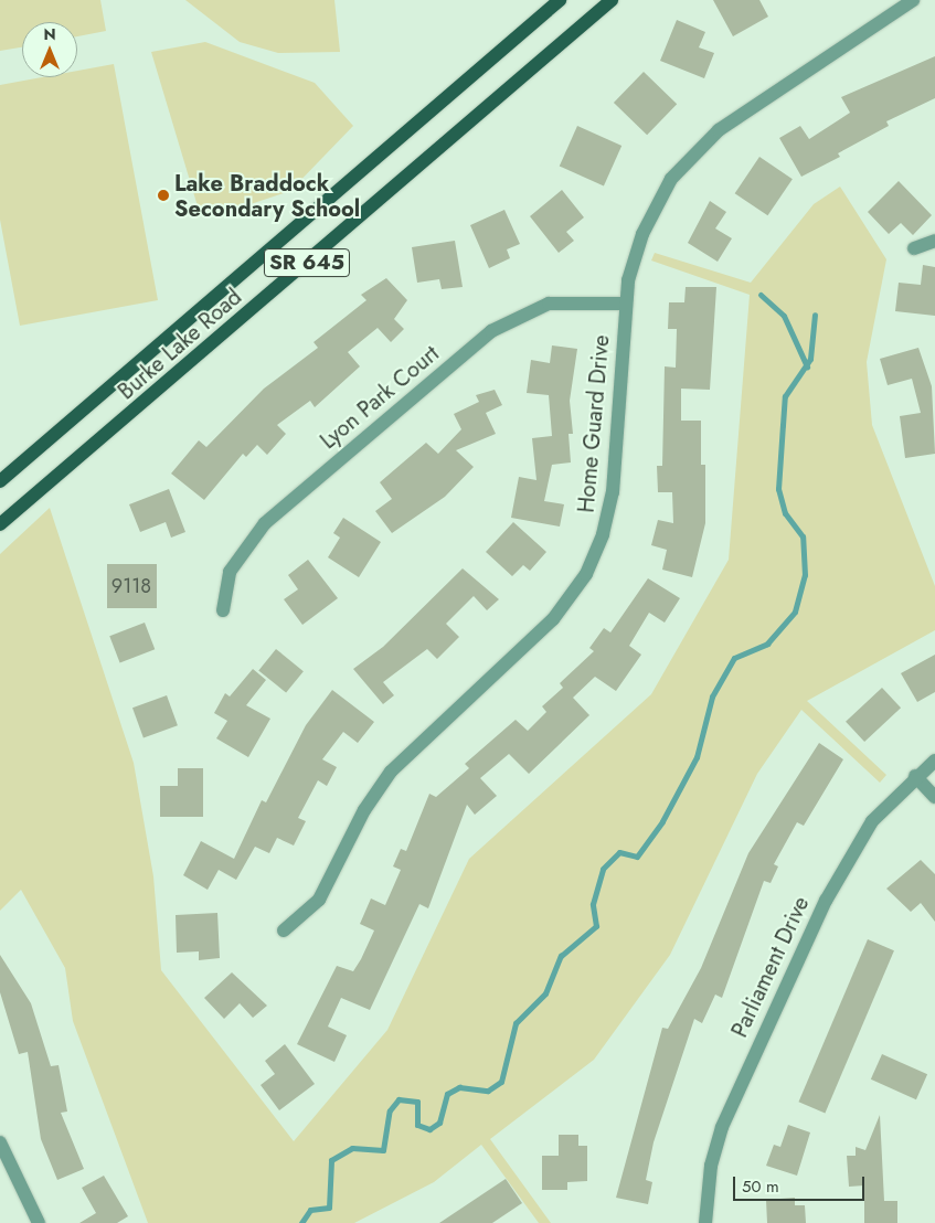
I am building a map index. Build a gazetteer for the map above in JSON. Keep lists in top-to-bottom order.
{
  "streets": {
    "main road": ["SR 645", "Burke Lake Road"],
    "street": ["Lyon Park Court", "Home Guard Drive", "Parliament Drive"]
  },
  "crossings": [
    ["Lyon Park Court", "Home Guard Drive"]
  ],
  "places": ["Lake Braddock Secondary School"],
  "house_numbers": ["9118"],
  "scale_bar": "50 m",
  "north": "top"
}
